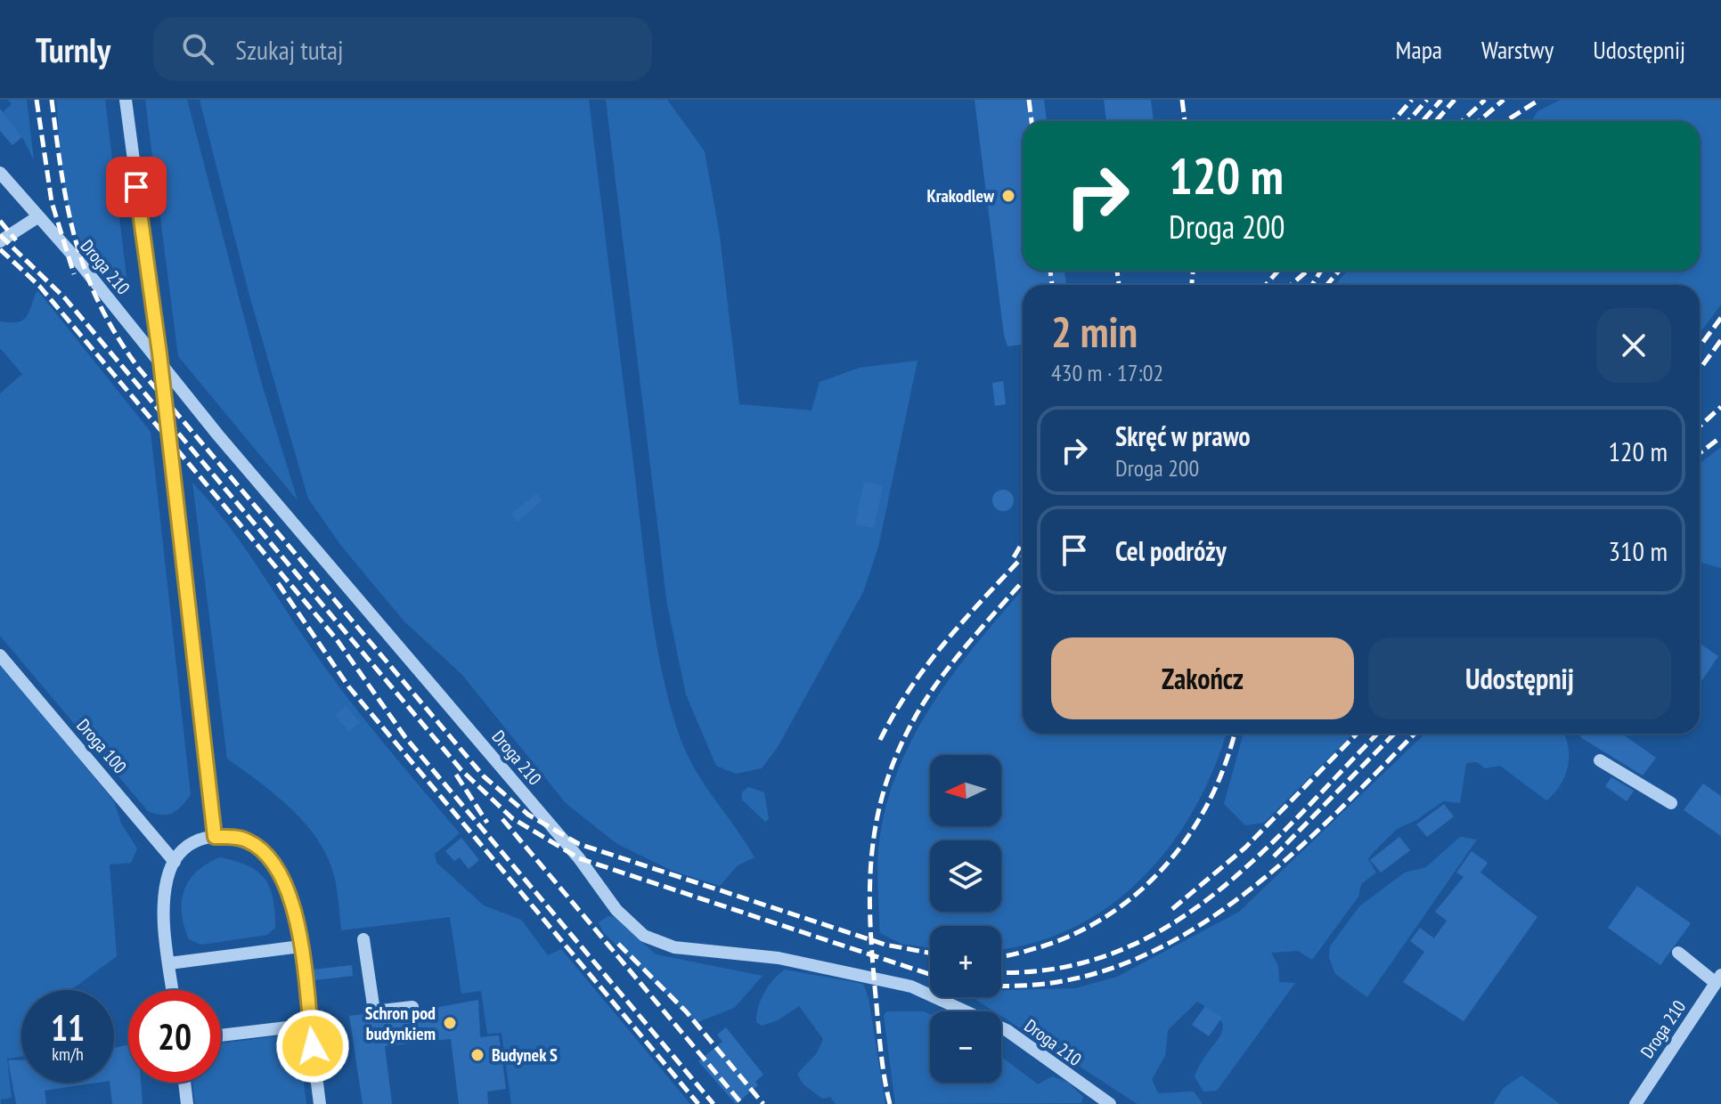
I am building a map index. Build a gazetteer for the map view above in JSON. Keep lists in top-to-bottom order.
{
  "streets": {
    "lane": ["Droga 210", "Droga 100"]
  },
  "places": ["Krakodlew", "Schron pod budynkiem", "Budynek S"],
  "north": "left",
  "page": {
    "header": "Turnly",
    "search": "Szukaj tutaj",
    "nav": ["Mapa", "Warstwy", "Udostępnij"],
    "turn": ["120 m", "Droga 200"],
    "heading": ["2 min", "430 m · 17:02"],
    "list": [
      {
        "name": "Skręć w prawo",
        "note": "Droga 200",
        "value": "120 m"
      },
      {
        "name": "Cel podróży",
        "value": "310 m"
      }
    ],
    "buttons": ["Zakończ", "Udostępnij"],
    "map_buttons": ["+", "−"],
    "speed": "11 km/h",
    "limit": "20"
  }
}
